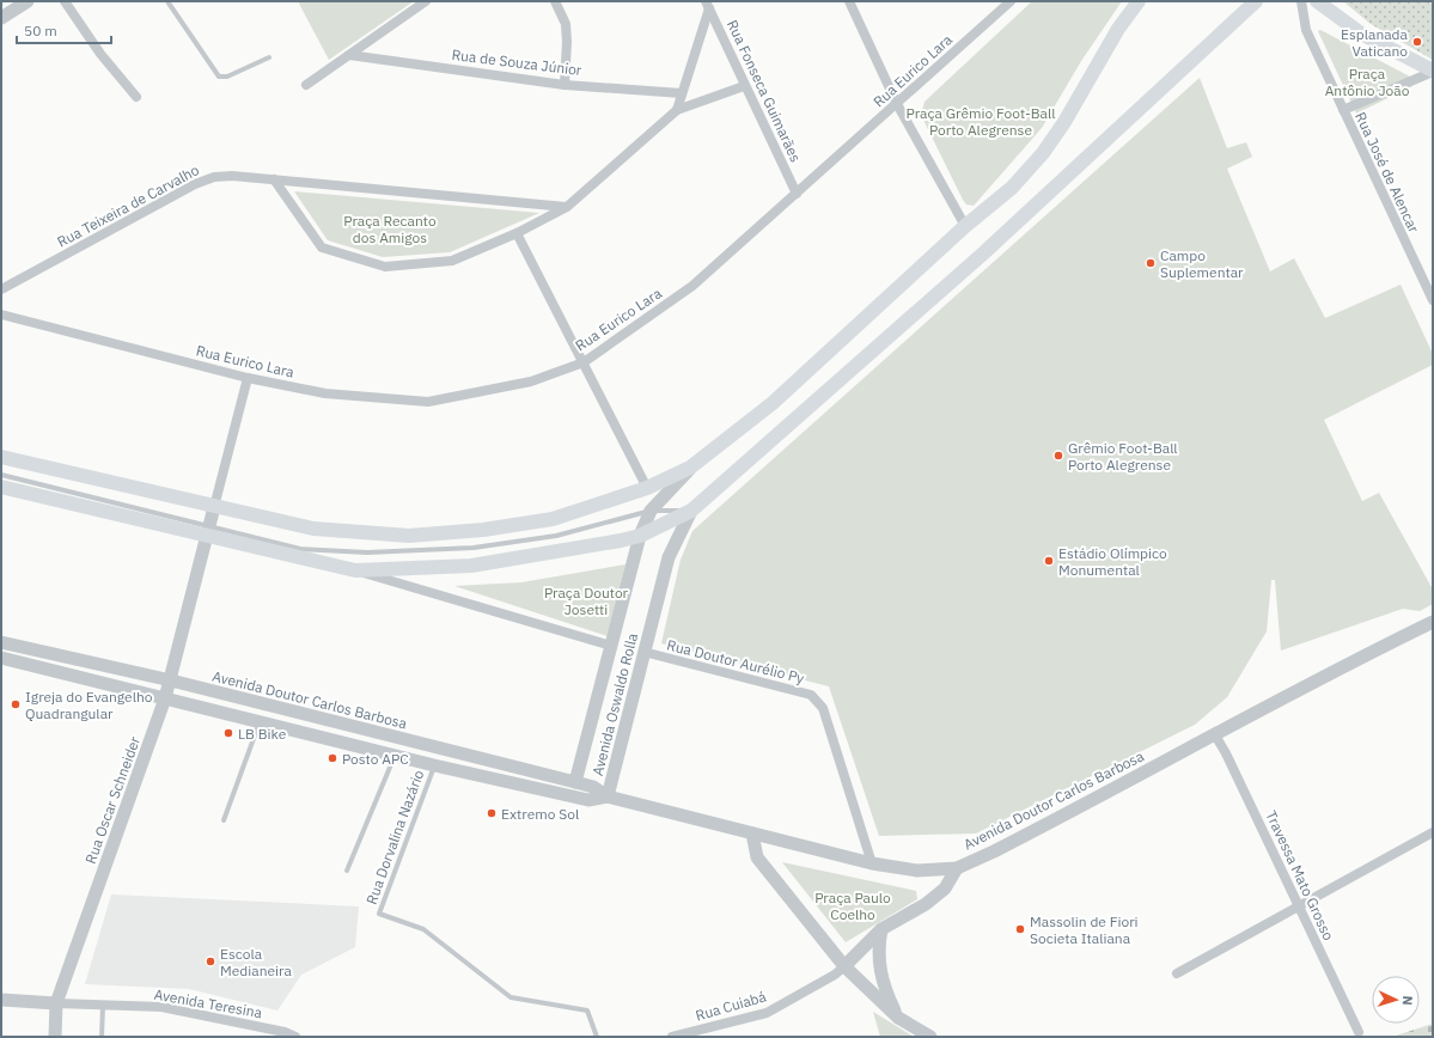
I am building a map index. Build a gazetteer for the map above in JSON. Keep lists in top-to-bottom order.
{
  "streets": {
    "street": [
      "Rua de Souza Júnior",
      "Rua Eurico Lara",
      "Rua Fonseca Guimarães",
      "Rua José de Alencar",
      "Rua Teixeira de Carvalho",
      "Rua Doutor Aurélio Py",
      "Avenida Doutor Carlos Barbosa",
      "Avenida Oswaldo Rolla",
      "Rua Oscar Schneider",
      "Travessa Mato Grosso",
      "Avenida Teresina",
      "Rua Cuiabá"
    ],
    "lane": ["Rua Dorvalina Nazário"]
  },
  "crossings": [
    ["Rua Eurico Lara", "Rua Fonseca Guimarães"],
    ["Rua Eurico Lara", "Rua Oscar Schneider"],
    ["Rua Doutor Aurélio Py", "Avenida Doutor Carlos Barbosa"],
    ["Rua Doutor Aurélio Py", "Avenida Oswaldo Rolla"],
    ["Avenida Doutor Carlos Barbosa", "Avenida Oswaldo Rolla"],
    ["Avenida Doutor Carlos Barbosa", "Rua Oscar Schneider"],
    ["Avenida Doutor Carlos Barbosa", "Rua Dorvalina Nazário"],
    ["Avenida Doutor Carlos Barbosa", "Travessa Mato Grosso"],
    ["Rua Oscar Schneider", "Avenida Teresina"]
  ],
  "parks": [
    "Praça Antônio João",
    "Praça Grêmio Foot-Ball Porto Alegrense",
    "Praça Recanto dos Amigos",
    "Praça Doutor Josetti",
    "Praça Paulo Coelho"
  ],
  "places": [
    "Esplanada Vaticano",
    "Campo Suplementar",
    "Grêmio Foot-Ball Porto Alegrense",
    "Estádio Olímpico Monumental",
    "Igreja do Evangelho Quadrangular",
    "LB Bike",
    "Posto APC",
    "Extremo Sol",
    "Massolin de Fiori Societa Italiana",
    "Escola Medianeira"
  ],
  "scale_bar": "50 m",
  "north": "right"
}
